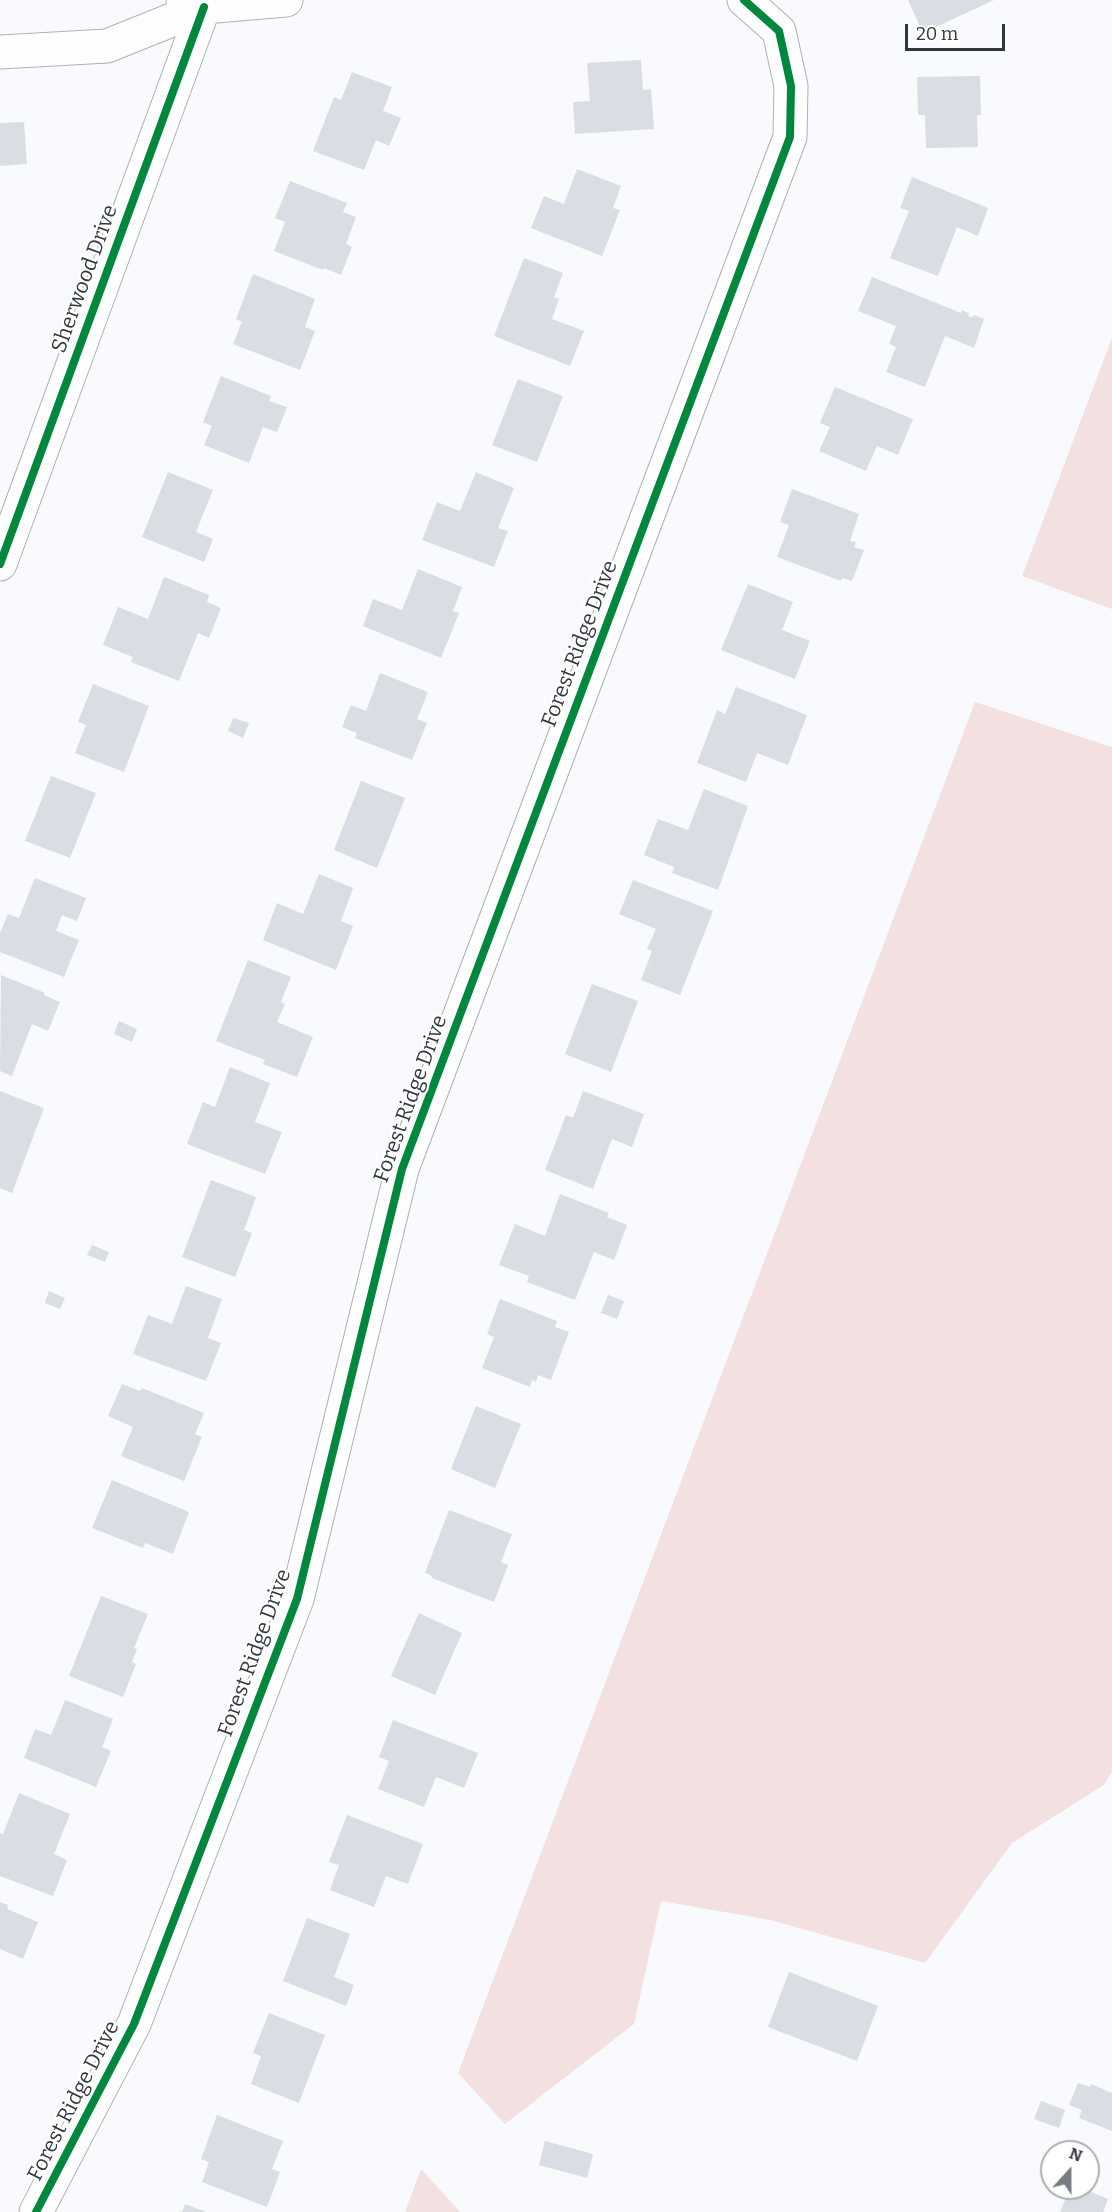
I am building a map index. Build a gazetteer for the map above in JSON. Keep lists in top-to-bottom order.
{
  "streets": {
    "street": ["Sherwood Drive", "Forest Ridge Drive"]
  },
  "scale_bar": "20 m",
  "north": "top"
}
